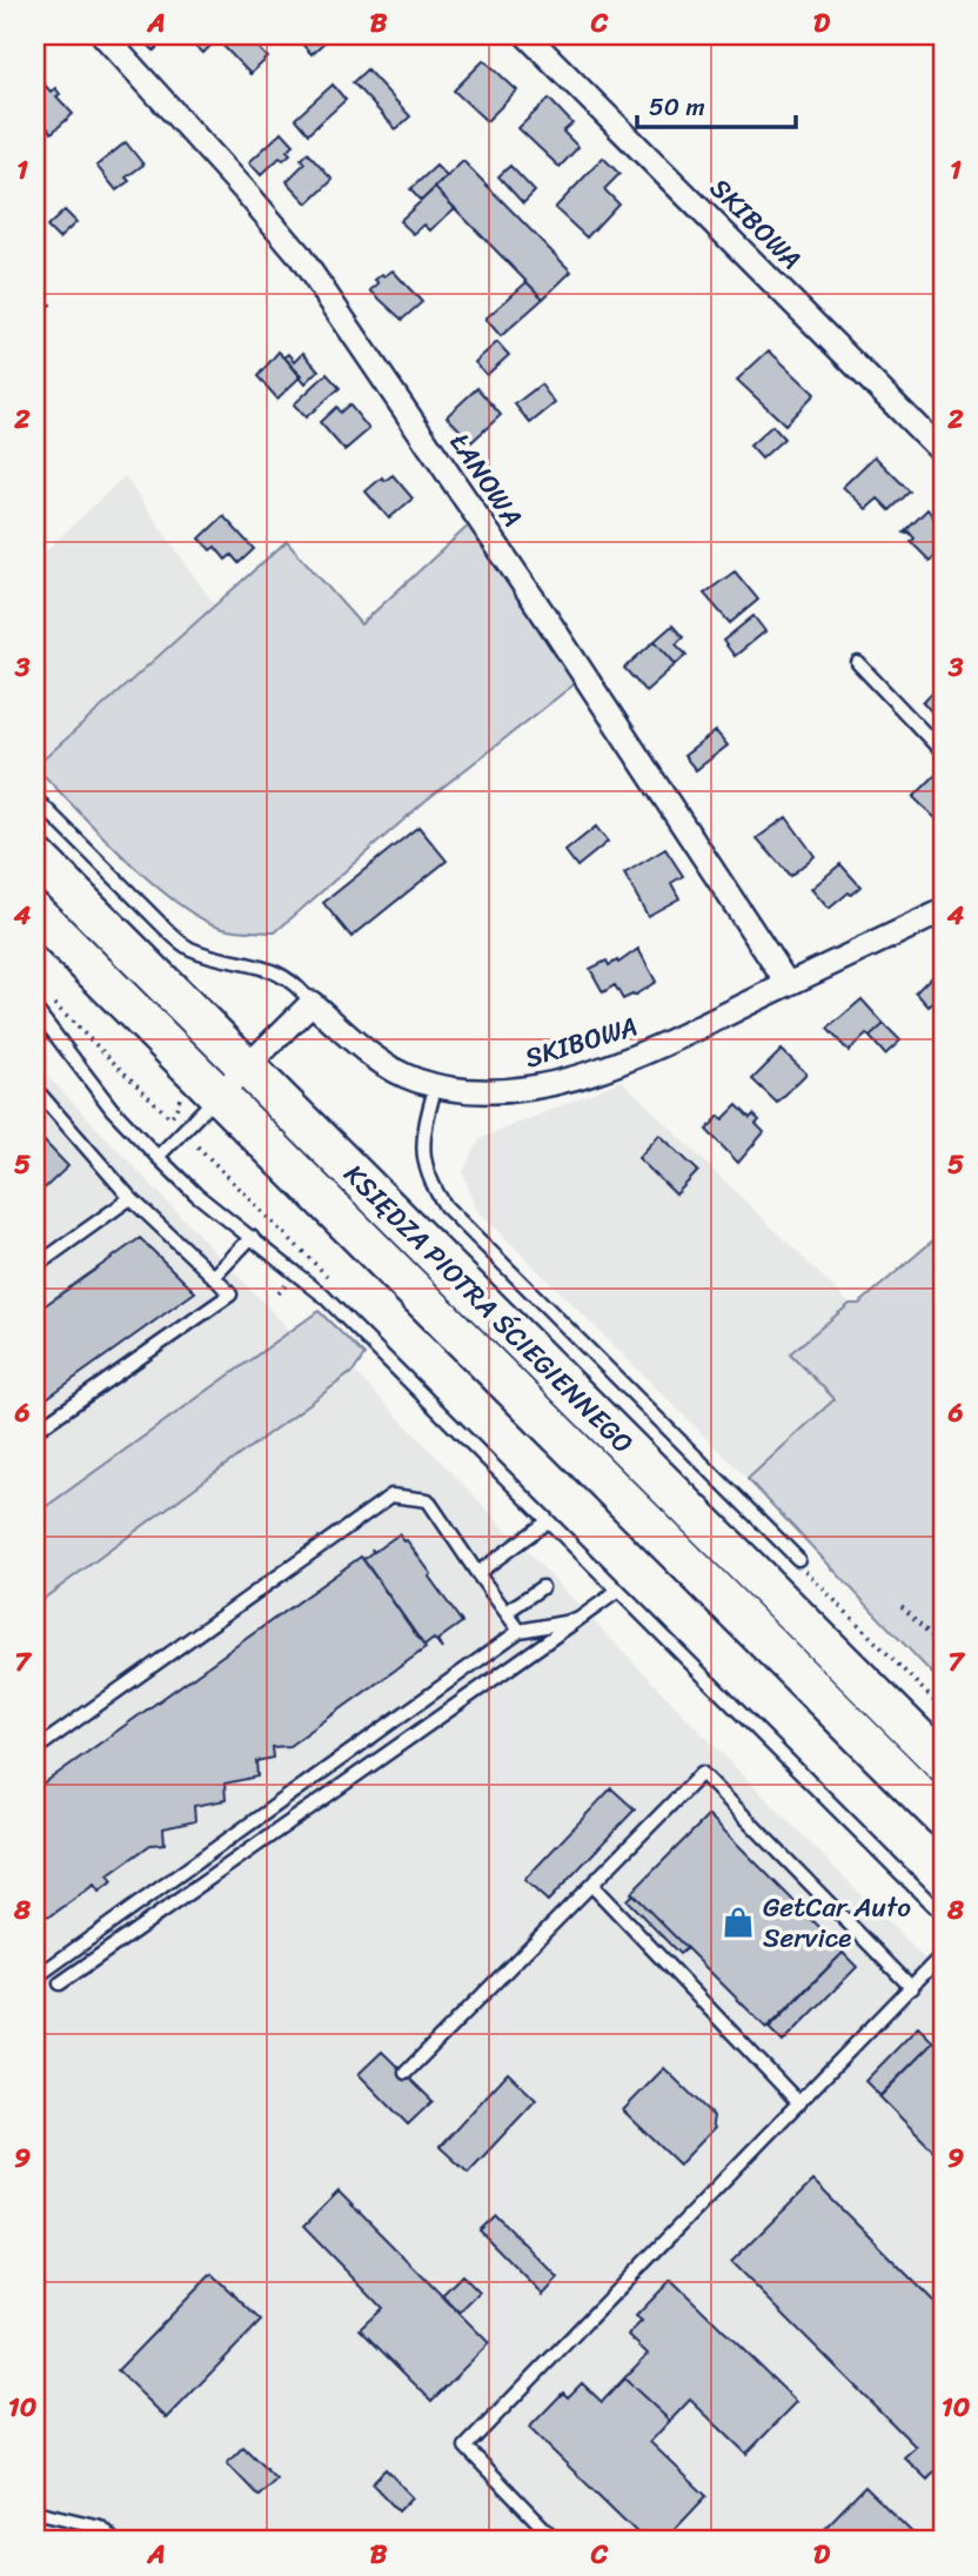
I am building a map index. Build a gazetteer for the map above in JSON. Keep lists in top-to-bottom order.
{
  "streets": {
    "main road": ["KSIĘDZA PIOTRA ŚCIEGIENNEGO"],
    "street": ["SKIBOWA", "ŁANOWA"]
  },
  "crossings": [
    ["SKIBOWA", "ŁANOWA"]
  ],
  "places": {
    "shop": ["GetCar Auto Service"]
  },
  "scale_bar": "50 m",
  "grid": {
    "columns": [
      "A",
      "B",
      "C",
      "D"
    ],
    "rows": [
      "1",
      "2",
      "3",
      "4",
      "5",
      "6",
      "7",
      "8",
      "9",
      "10"
    ]
  }
}
